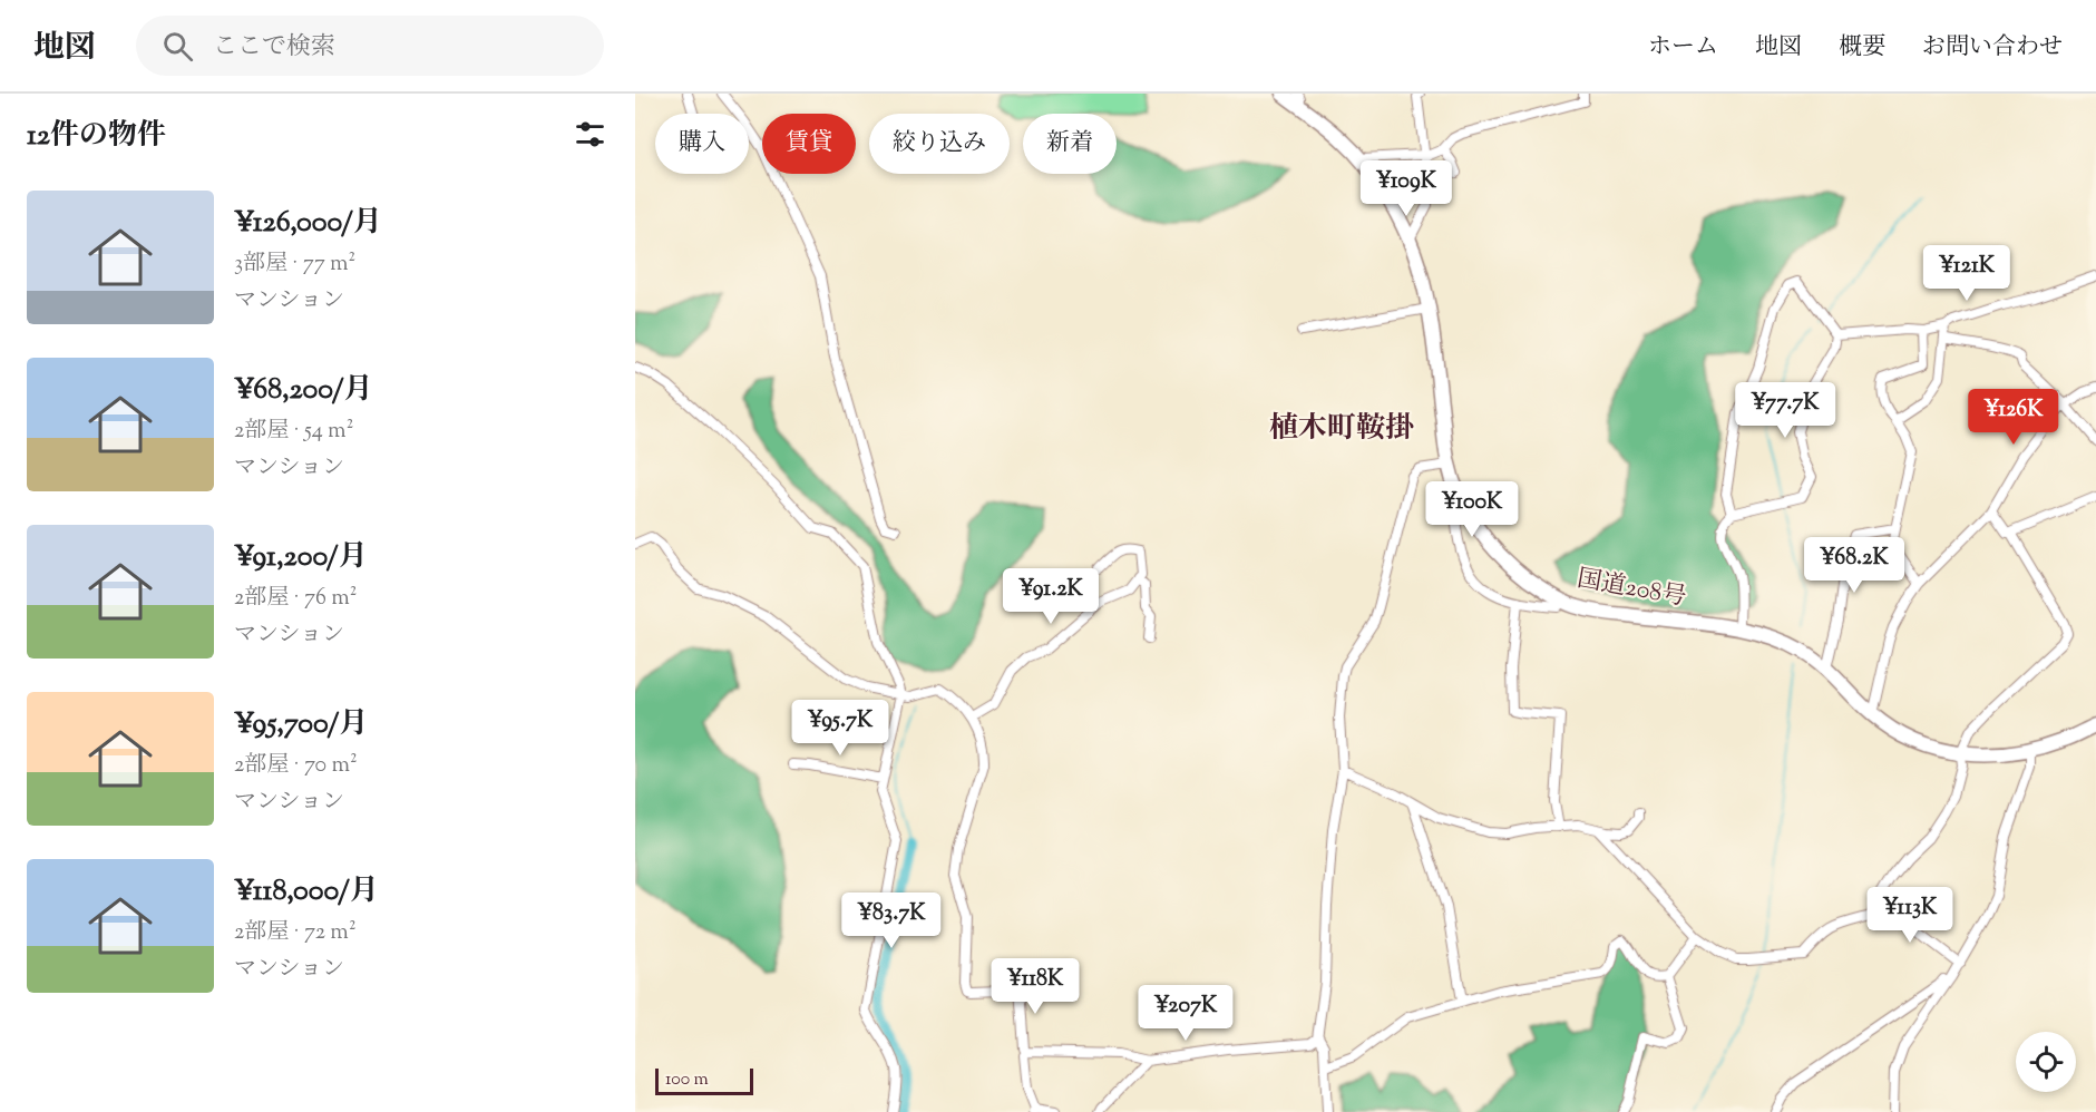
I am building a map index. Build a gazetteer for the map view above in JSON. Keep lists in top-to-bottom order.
{
  "streets": {
    "highway": ["国道208号"]
  },
  "districts": ["植木町鞍掛"],
  "scale_bar": "100 m",
  "page": {
    "header": "地図",
    "search": "ここで検索",
    "nav": [
      "ホーム",
      "地図",
      "概要",
      "お問い合わせ"
    ],
    "heading": "12件の物件",
    "chip": [
      "購入",
      "賃貸",
      "絞り込み",
      "新着"
    ],
    "price": [
      "¥109K",
      "¥121K",
      "¥77.7K",
      "¥126K",
      "¥100K",
      "¥68.2K",
      "¥91.2K",
      "¥95.7K",
      "¥113K",
      "¥83.7K",
      "¥118K",
      "¥207K"
    ],
    "list": [
      {
        "name": "¥126,000/月",
        "note": "3部屋 · 77 m² · マンション"
      },
      {
        "name": "¥68,200/月",
        "note": "2部屋 · 54 m² · マンション"
      },
      {
        "name": "¥91,200/月",
        "note": "2部屋 · 76 m² · マンション"
      },
      {
        "name": "¥95,700/月",
        "note": "2部屋 · 70 m² · マンション"
      },
      {
        "name": "¥118,000/月",
        "note": "2部屋 · 72 m² · マンション"
      }
    ],
    "scale": "100 m"
  }
}
